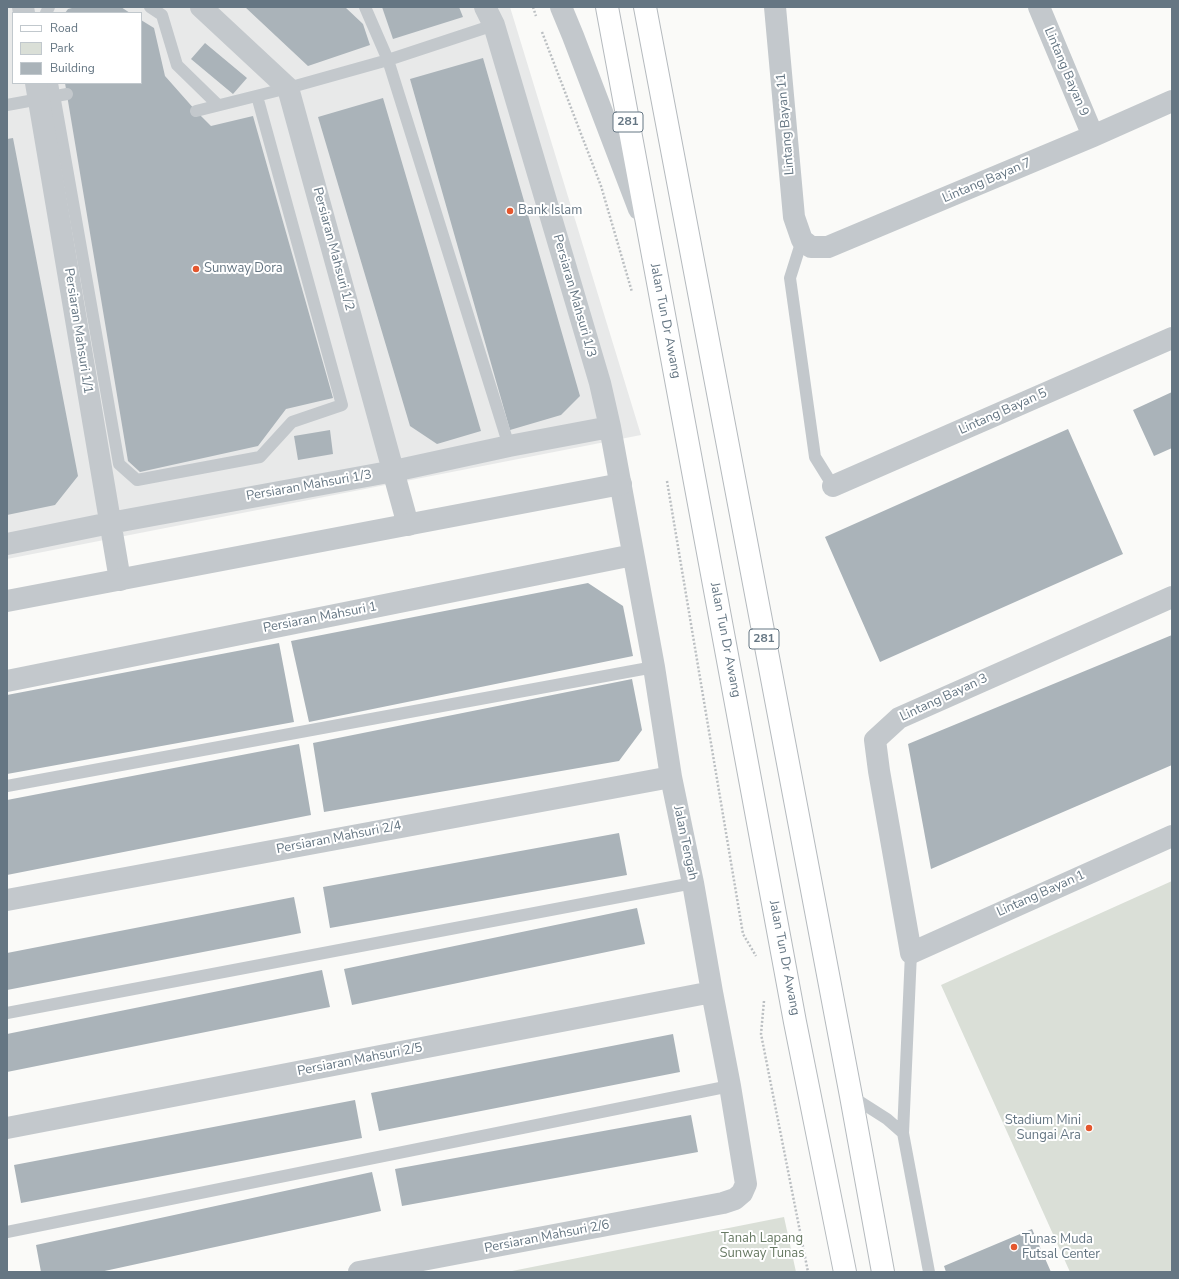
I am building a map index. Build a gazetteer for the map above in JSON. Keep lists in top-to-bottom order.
{
  "streets": {
    "main road": ["281", "Jalan Tun Dr Awang"],
    "street": [
      "Lintang Bayan 9",
      "Lintang Bayan 11",
      "Lintang Bayan 7",
      "Persiaran Mahsuri 1/2",
      "Persiaran Mahsuri 1/3",
      "Persiaran Mahsuri 1/1",
      "Lintang Bayan 5",
      "Persiaran Mahsuri 1",
      "Lintang Bayan 3",
      "Persiaran Mahsuri 2/4",
      "Jalan Tengah",
      "Lintang Bayan 1",
      "Persiaran Mahsuri 2/5",
      "Persiaran Mahsuri 2/6"
    ]
  },
  "crossings": [
    ["Lintang Bayan 9", "Lintang Bayan 7"],
    ["Lintang Bayan 11", "Lintang Bayan 7"],
    ["Persiaran Mahsuri 1/2", "Persiaran Mahsuri 1/3"],
    ["Persiaran Mahsuri 1/3", "Persiaran Mahsuri 1/1"],
    ["Persiaran Mahsuri 1/3", "Jalan Tengah"],
    ["Persiaran Mahsuri 1", "Jalan Tengah"],
    ["Lintang Bayan 3", "Lintang Bayan 1"],
    ["Persiaran Mahsuri 2/4", "Jalan Tengah"],
    ["Jalan Tengah", "Persiaran Mahsuri 2/5"],
    ["Jalan Tengah", "Persiaran Mahsuri 2/6"]
  ],
  "parks": ["Tanah Lapang Sunway Tunas"],
  "places": [
    "Bank Islam",
    "Sunway Dora",
    "Stadium Mini Sungai Ara",
    "Tunas Muda Futsal Center"
  ],
  "legend": ["Road", "Park", "Building"]
}
